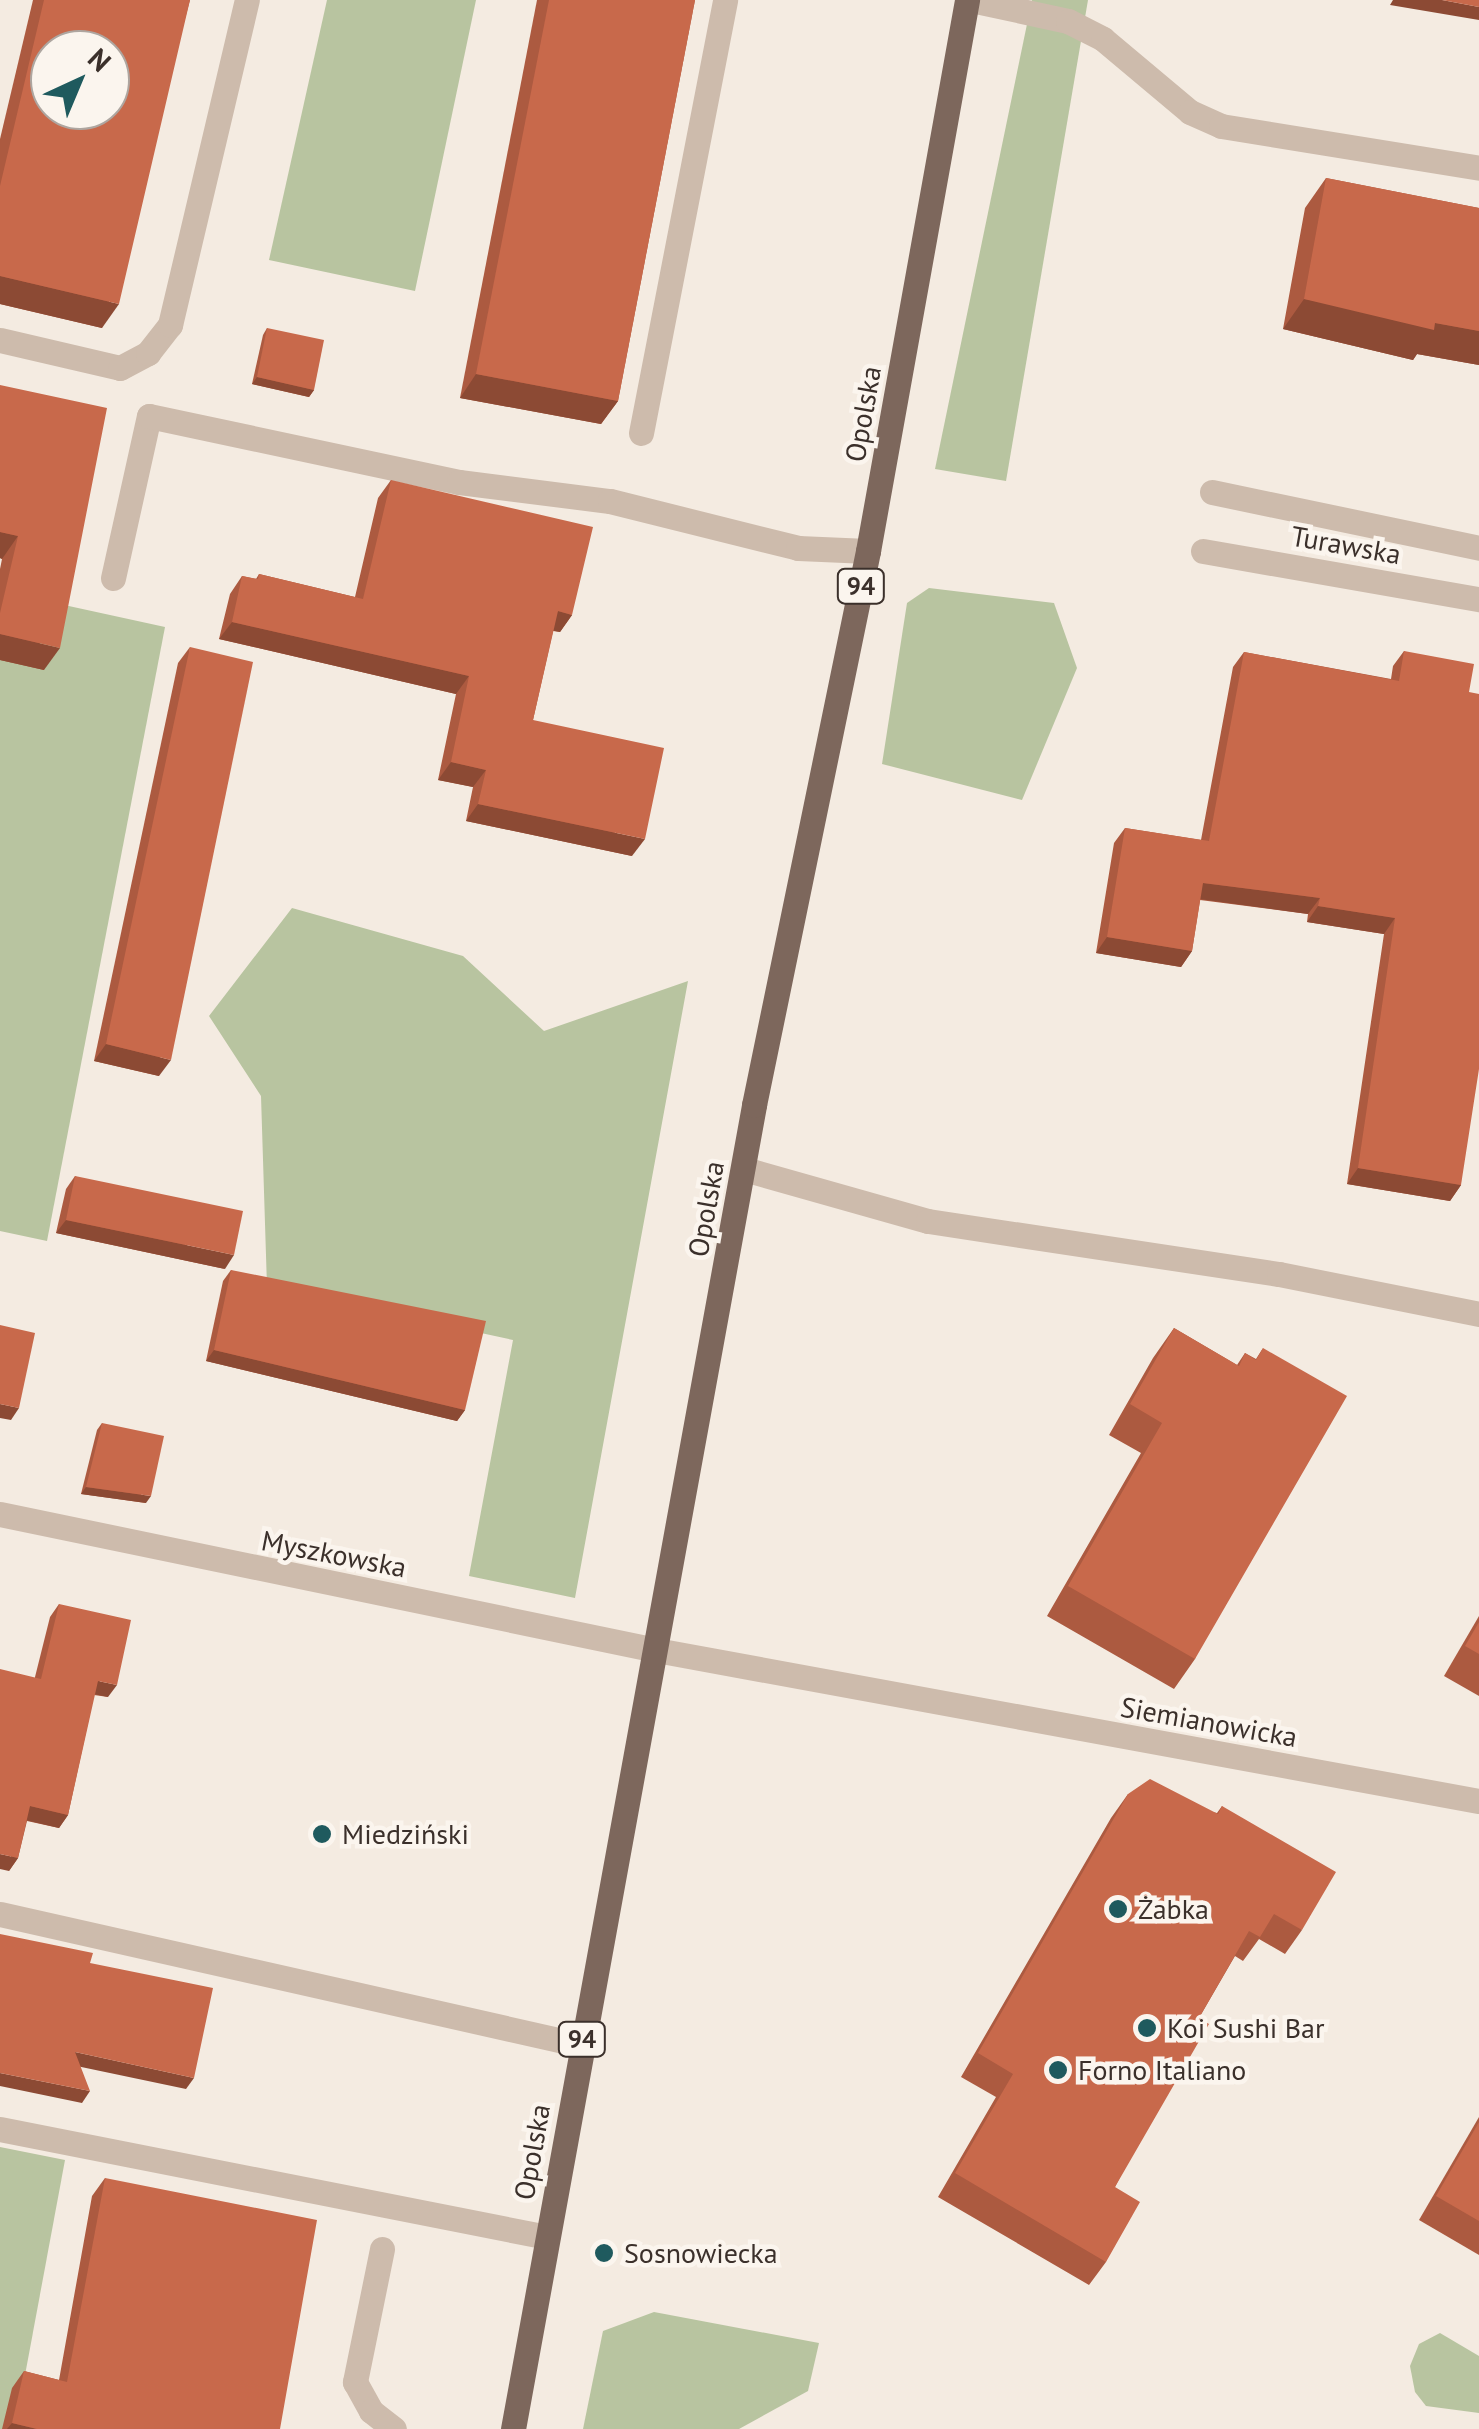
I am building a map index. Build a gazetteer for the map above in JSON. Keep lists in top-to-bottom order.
{
  "streets": {
    "main road": ["Opolska", "94"],
    "street": ["Turawska", "Myszkowska", "Siemianowicka"]
  },
  "crossings": [
    ["Opolska", "Myszkowska"],
    ["Myszkowska", "Siemianowicka"]
  ],
  "places": [
    "Miedziński",
    "Żabka",
    "Koi Sushi Bar",
    "Forno Italiano",
    "Sosnowiecka"
  ],
  "north": "top right"
}
